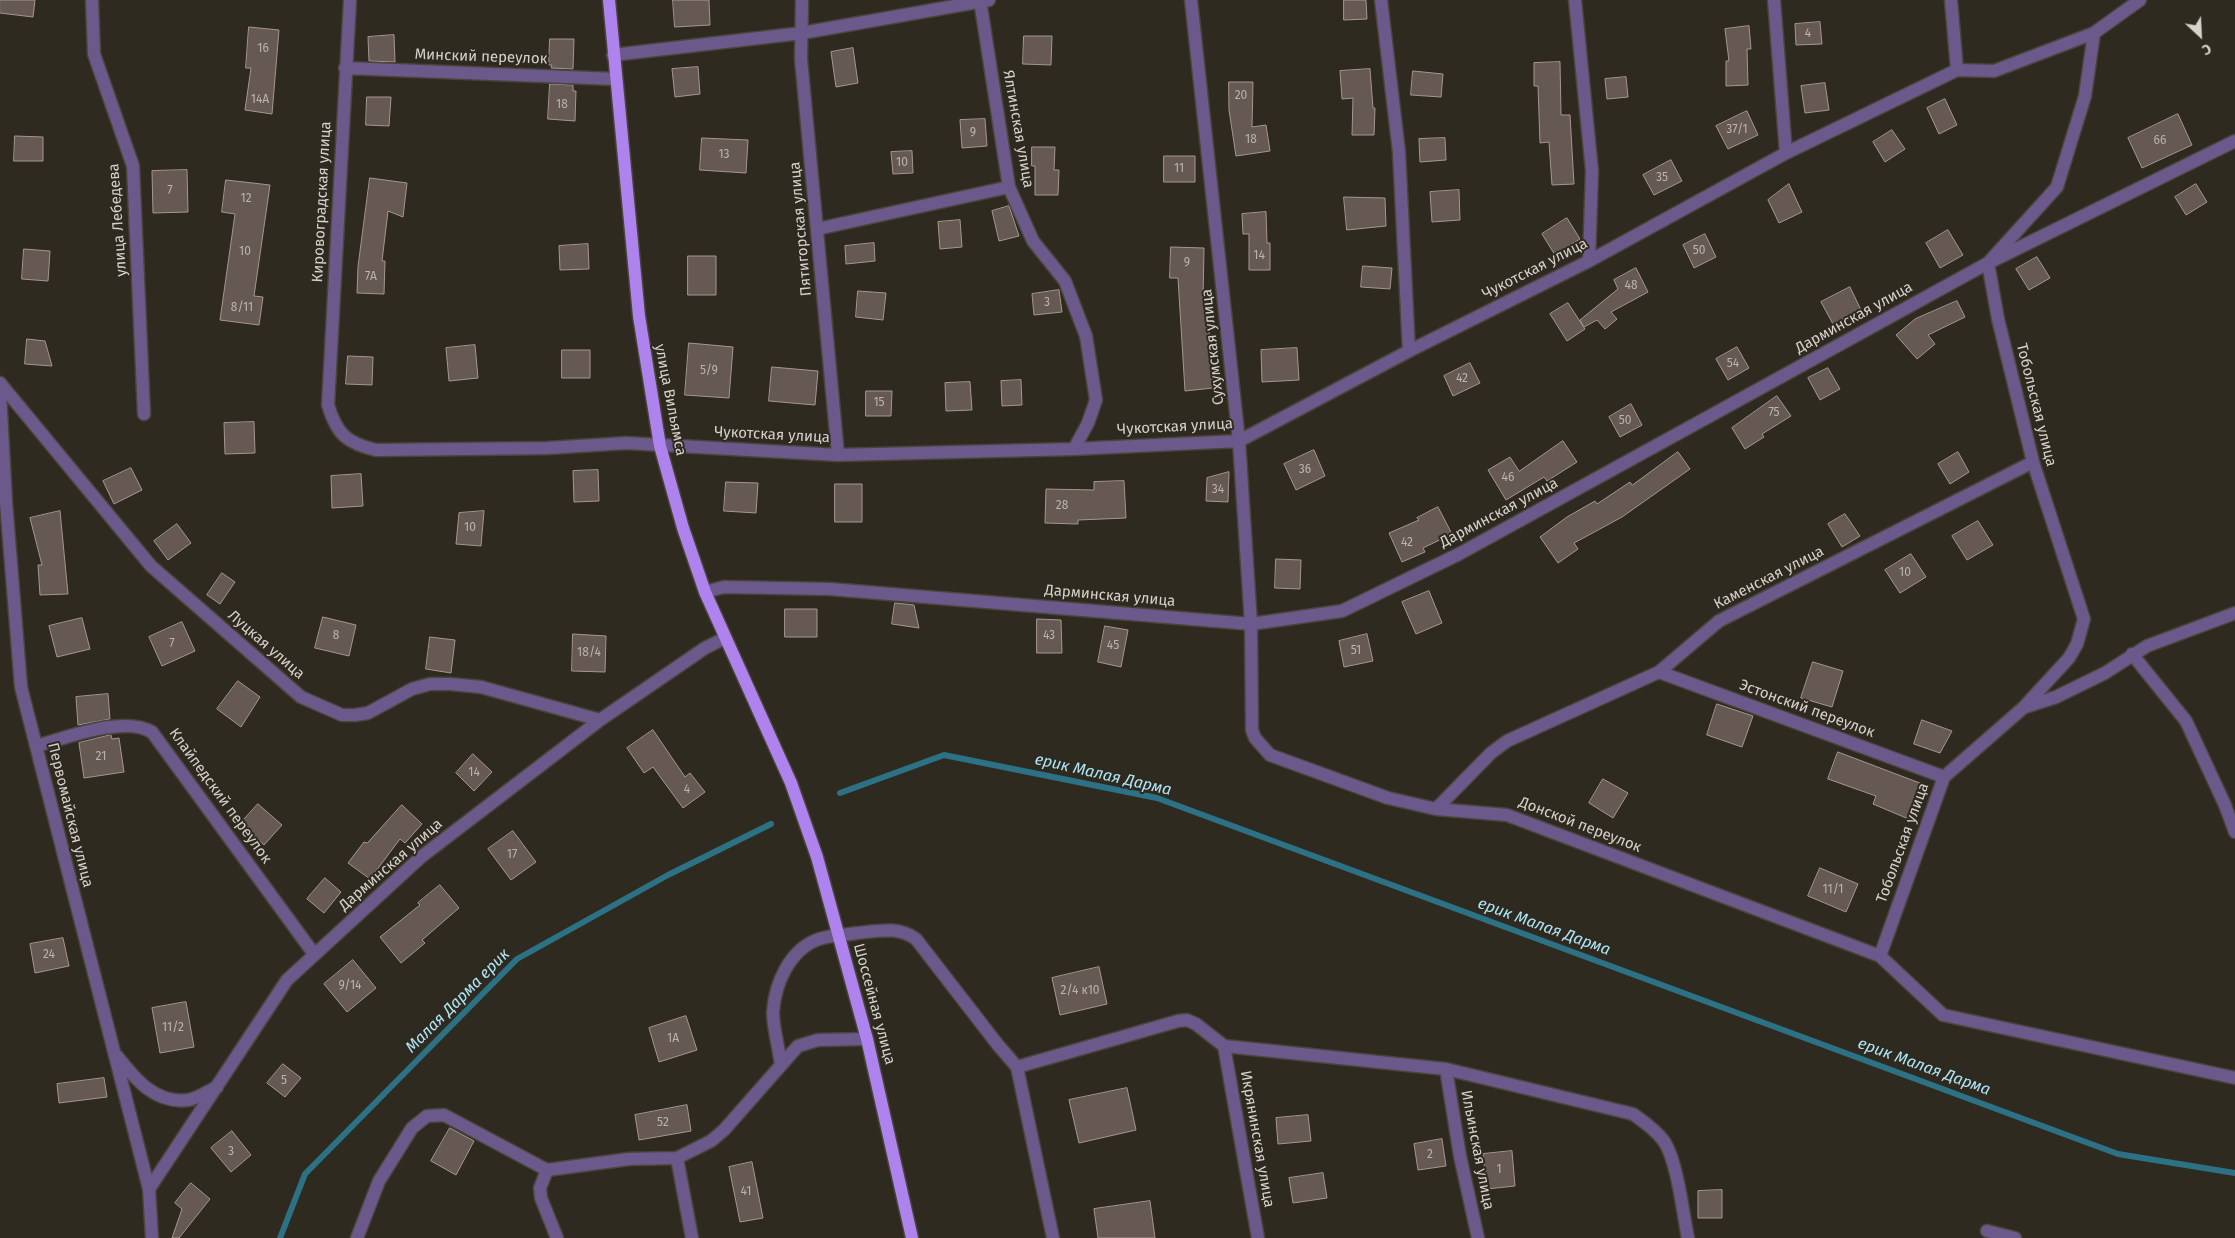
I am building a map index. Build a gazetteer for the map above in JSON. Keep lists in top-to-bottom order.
{
  "streets": {
    "main road": ["улица Вильямса", "Шоссейная улица"],
    "street": [
      "Минский переулок",
      "Ялтинская улица",
      "Кировоградская улица",
      "улица Лебедева",
      "Пятигорская улица",
      "Чукотская улица",
      "Дарминская улица",
      "Сухумская улица",
      "Тобольская улица",
      "Каменская улица",
      "Луцкая улица",
      "Эстонский переулок",
      "Клайпедский переулок",
      "Первомайская улица",
      "Донской переулок",
      "Икрянинская улица",
      "Ильинская улица"
    ]
  },
  "crossings": [
    ["Минский переулок", "Кировоградская улица"],
    ["Минский переулок", "улица Вильямса"],
    ["Ялтинская улица", "Чукотская улица"],
    ["Кировоградская улица", "Чукотская улица"],
    ["Пятигорская улица", "Чукотская улица"],
    ["Чукотская улица", "Сухумская улица"],
    ["Чукотская улица", "улица Вильямса"],
    ["Дарминская улица", "Сухумская улица"],
    ["Дарминская улица", "улица Вильямса"],
    ["Дарминская улица", "Тобольская улица"],
    ["Дарминская улица", "Луцкая улица"],
    ["Дарминская улица", "Клайпедский переулок"],
    ["Дарминская улица", "Первомайская улица"],
    ["Сухумская улица", "Донской переулок"],
    ["улица Вильямса", "Шоссейная улица"],
    ["Тобольская улица", "Каменская улица"],
    ["Тобольская улица", "Эстонский переулок"],
    ["Тобольская улица", "Донской переулок"],
    ["Каменская улица", "Эстонский переулок"],
    ["Каменская улица", "Донской переулок"],
    ["Клайпедский переулок", "Первомайская улица"]
  ],
  "water": ["ерик Малая Дарма", "Малая Дарма ерик"],
  "house_numbers": [
    "4",
    "16",
    "20",
    "14А",
    "18",
    "37/1",
    "9",
    "18",
    "66",
    "13",
    "10",
    "11",
    "35",
    "7",
    "12",
    "50",
    "10",
    "14",
    "9",
    "7А",
    "48",
    "3",
    "8/11",
    "54",
    "5/9",
    "42",
    "15",
    "75",
    "50",
    "36",
    "46",
    "34",
    "28",
    "10",
    "42",
    "10",
    "8",
    "43",
    "7",
    "45",
    "51",
    "18/4",
    "21",
    "14",
    "4",
    "17",
    "11/1",
    "24",
    "9/14",
    "2/4 к10",
    "11/2",
    "1А",
    "5",
    "52",
    "3",
    "2",
    "1",
    "41"
  ],
  "north": "bottom right"
}
